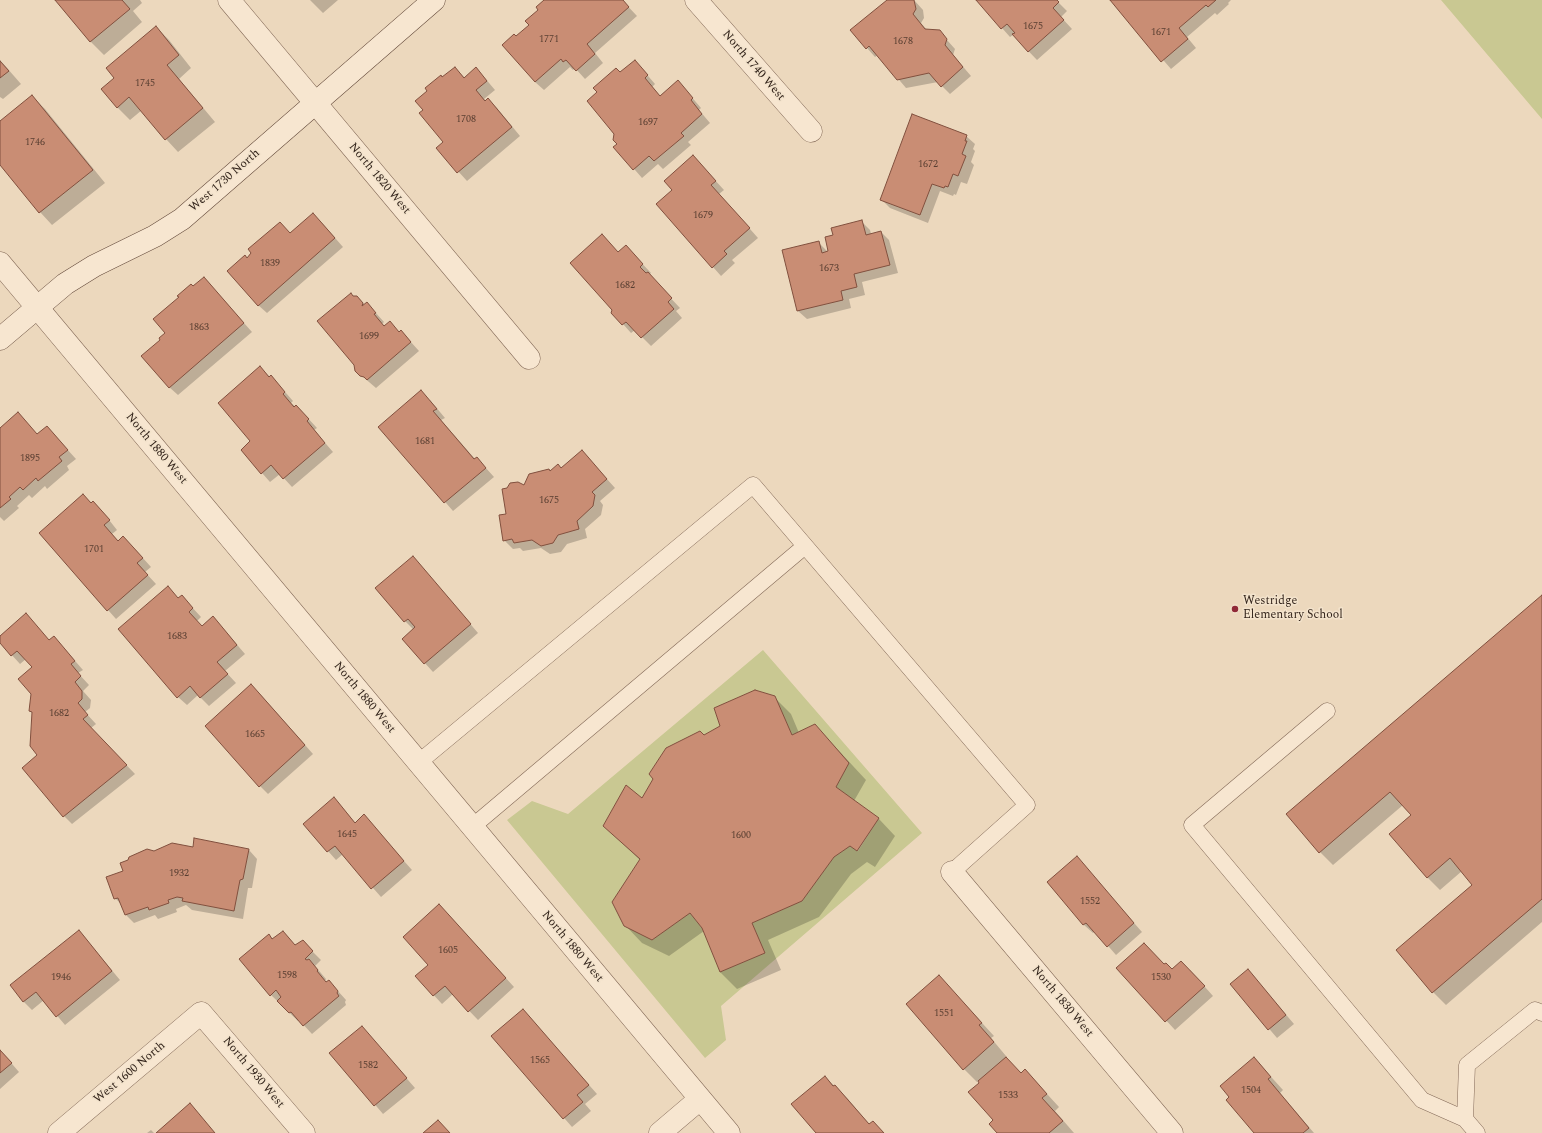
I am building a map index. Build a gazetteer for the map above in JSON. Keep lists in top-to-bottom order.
{
  "streets": {
    "street": [
      "North 1740 West",
      "North 1820 West",
      "West 1730 North",
      "North 1880 West",
      "North 1830 West",
      "West 1600 North",
      "North 1930 West"
    ]
  },
  "crossings": [
    ["North 1820 West", "West 1730 North"],
    ["West 1730 North", "North 1880 West"],
    ["West 1600 North", "North 1930 West"]
  ],
  "places": ["Westridge Elementary School"],
  "house_numbers": [
    "1675",
    "1671",
    "1771",
    "1678",
    "1745",
    "1708",
    "1697",
    "1746",
    "1672",
    "1679",
    "1839",
    "1673",
    "1682",
    "1863",
    "1699",
    "1681",
    "1895",
    "1675",
    "1701",
    "1683",
    "1682",
    "1665",
    "1645",
    "1600",
    "1932",
    "1552",
    "1605",
    "1598",
    "1946",
    "1530",
    "1551",
    "1565",
    "1582",
    "1504",
    "1533"
  ]
}
